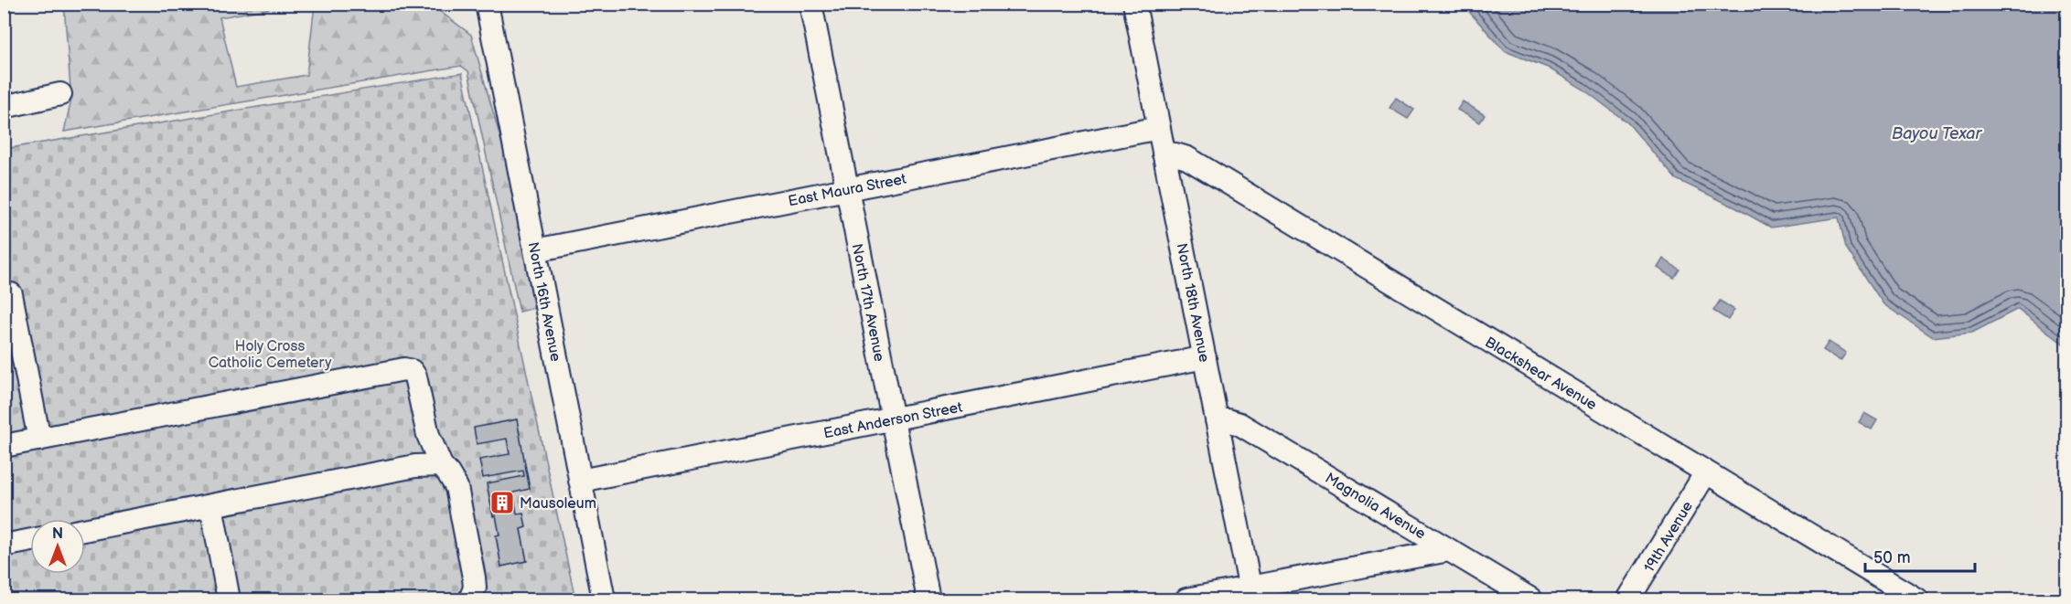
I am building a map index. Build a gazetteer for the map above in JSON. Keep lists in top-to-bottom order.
{
  "streets": {
    "street": [
      "East Maura Street",
      "North 16th Avenue",
      "North 17th Avenue",
      "North 18th Avenue",
      "Blackshear Avenue",
      "East Anderson Street",
      "Magnolia Avenue",
      "19th Avenue"
    ]
  },
  "crossings": [
    ["East Maura Street", "North 16th Avenue"],
    ["East Maura Street", "North 17th Avenue"],
    ["East Maura Street", "North 18th Avenue"],
    ["North 16th Avenue", "East Anderson Street"],
    ["North 17th Avenue", "East Anderson Street"],
    ["North 18th Avenue", "Blackshear Avenue"],
    ["North 18th Avenue", "East Anderson Street"],
    ["North 18th Avenue", "Magnolia Avenue"],
    ["Blackshear Avenue", "19th Avenue"]
  ],
  "water": ["Bayou Texar"],
  "parks": ["Holy Cross Catholic Cemetery"],
  "places": {
    "building": ["Mausoleum"]
  },
  "scale_bar": "50 m",
  "north": "top"
}
